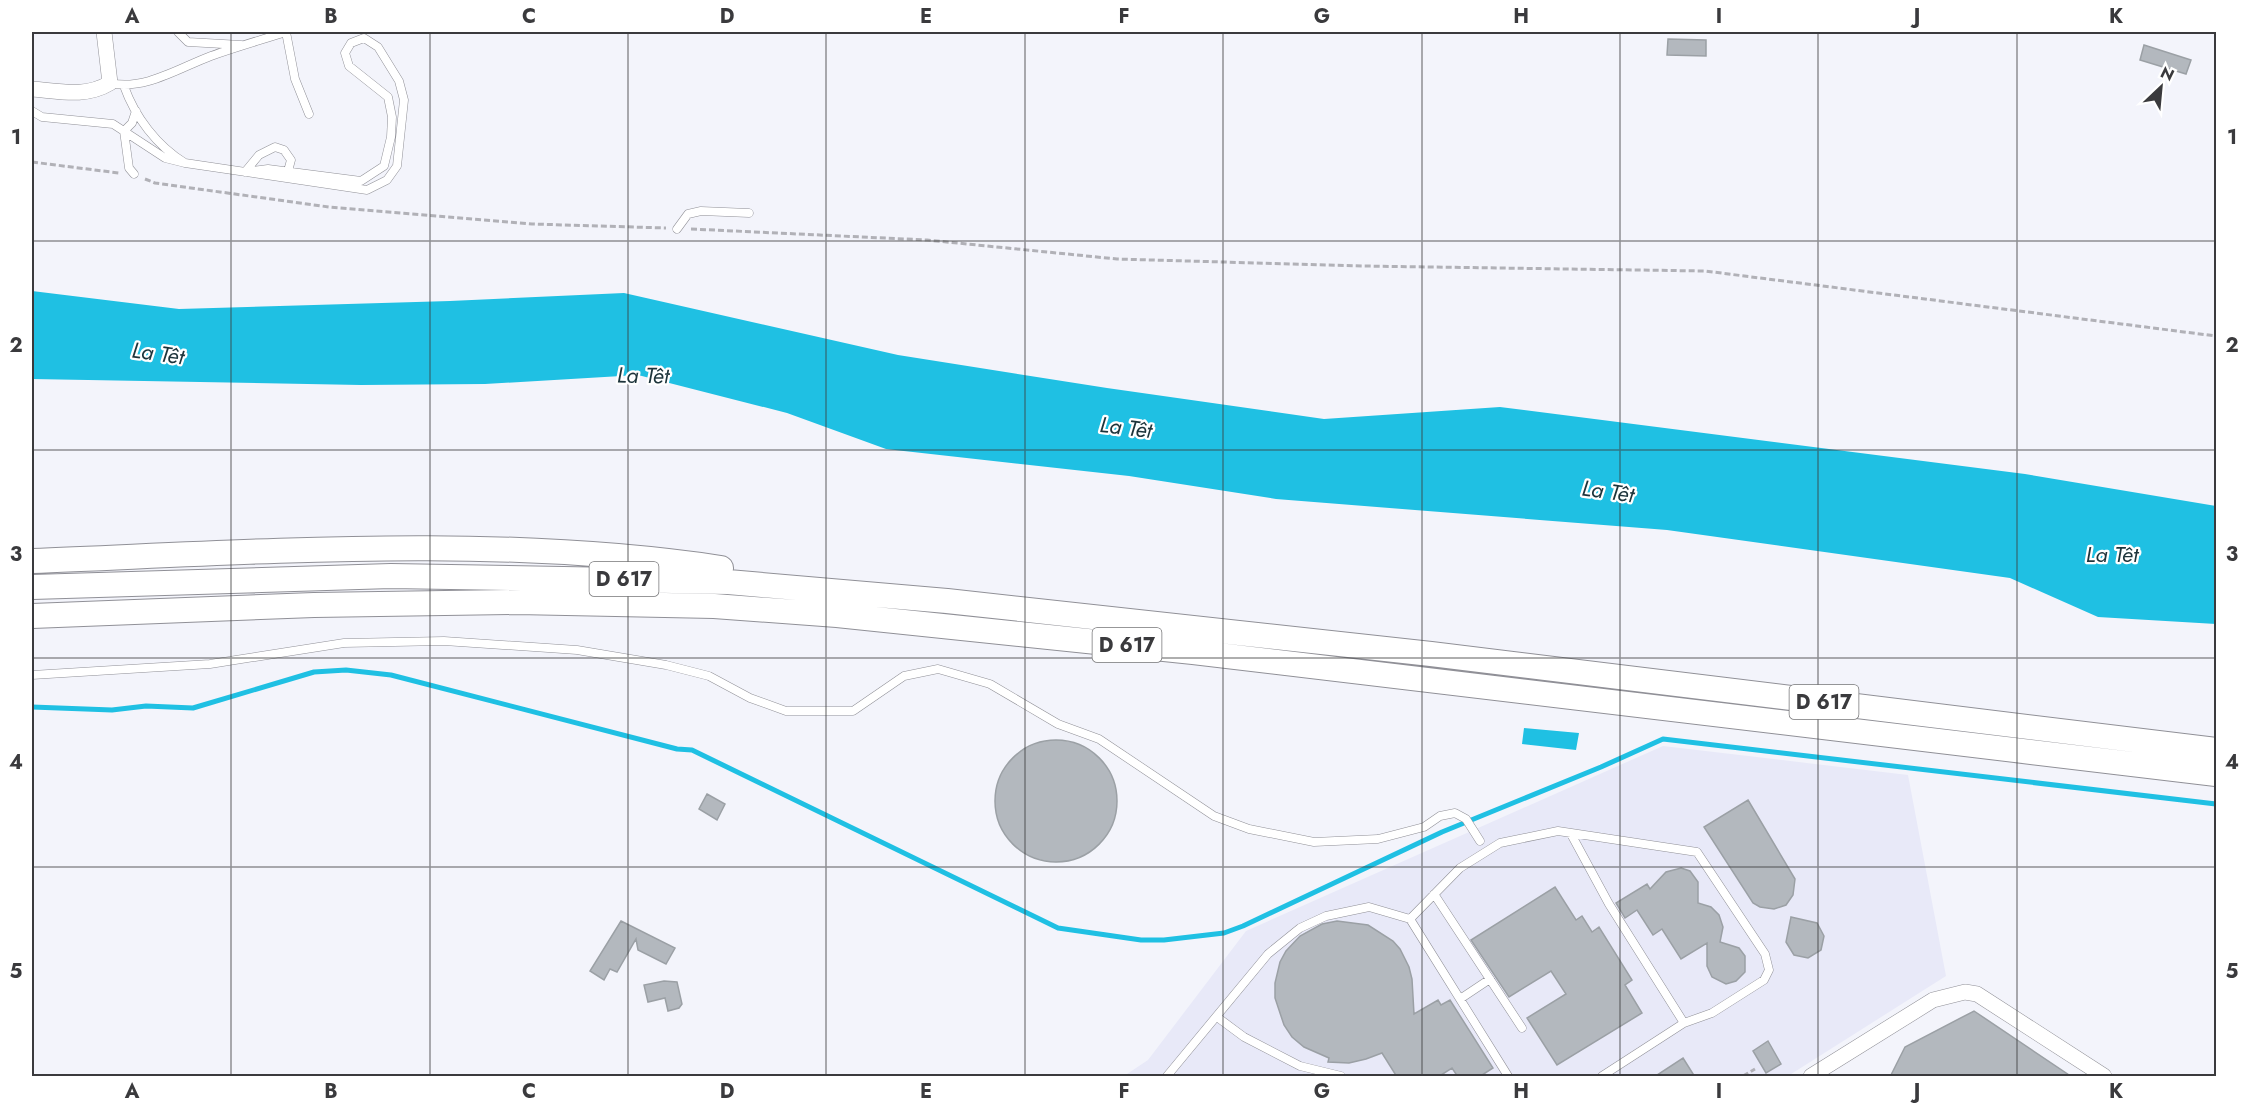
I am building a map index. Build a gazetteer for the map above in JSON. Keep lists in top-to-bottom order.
{
  "streets": {
    "highway": ["D 617"]
  },
  "water": ["La Têt"],
  "north": "top right",
  "grid": {
    "columns": [
      "A",
      "B",
      "C",
      "D",
      "E",
      "F",
      "G",
      "H",
      "I",
      "J",
      "K"
    ],
    "rows": [
      "1",
      "2",
      "3",
      "4",
      "5"
    ]
  }
}
